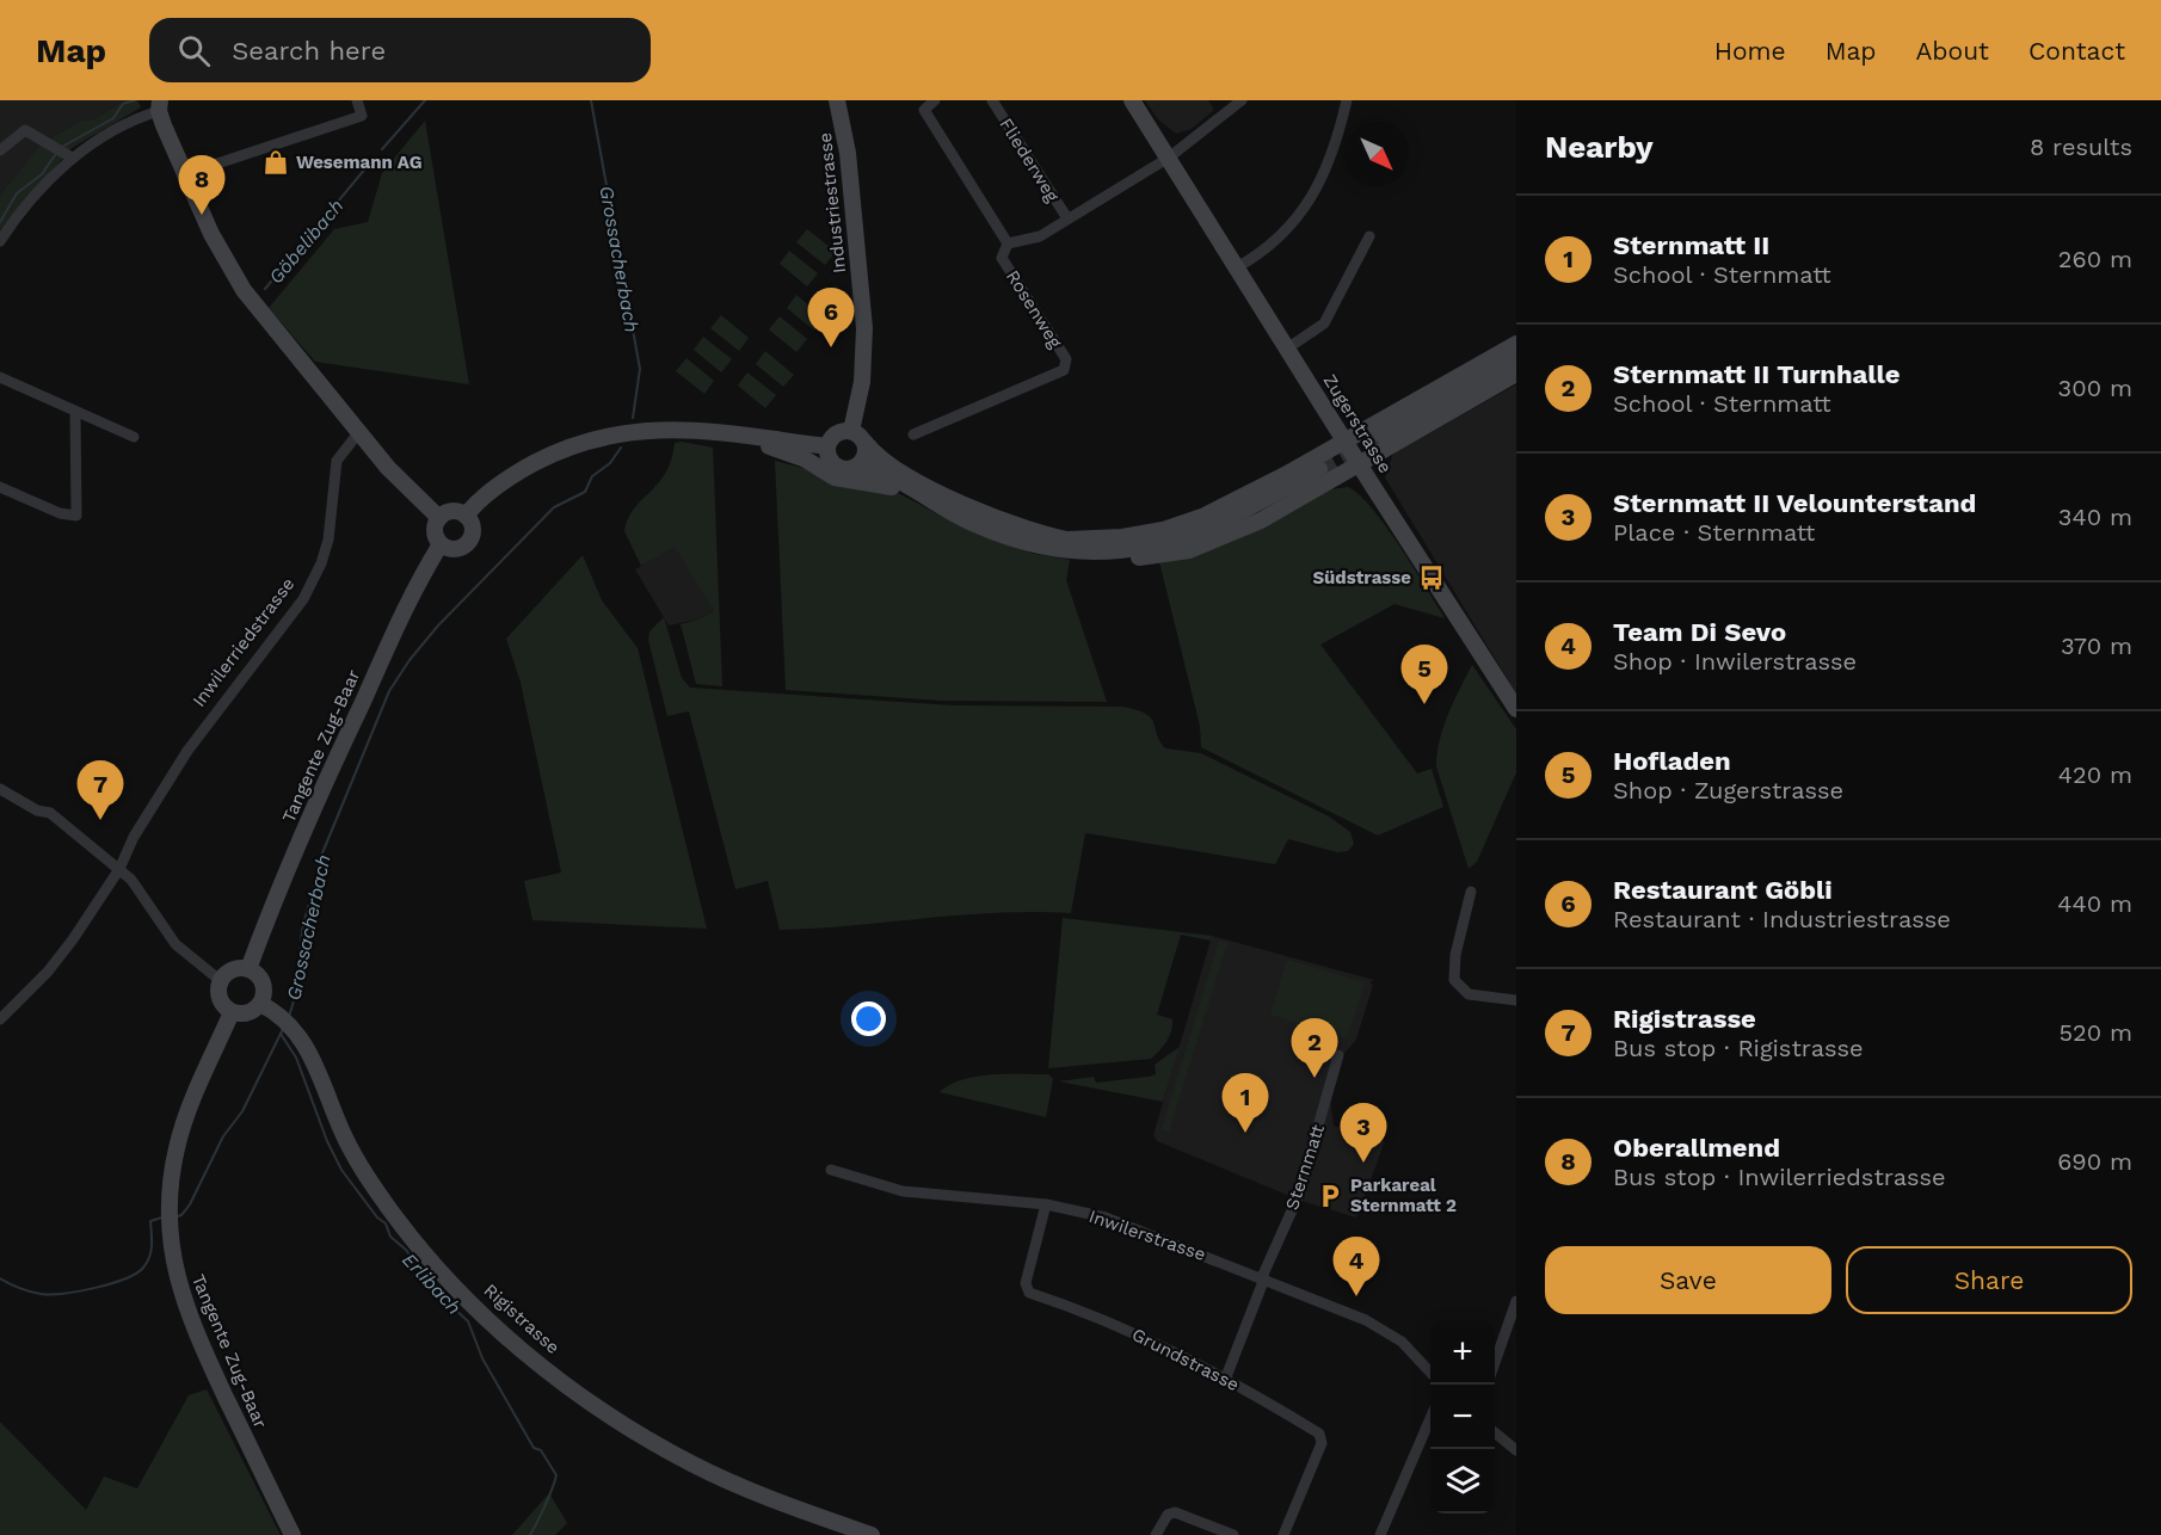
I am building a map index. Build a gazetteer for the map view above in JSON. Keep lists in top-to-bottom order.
{
  "streets": {
    "main road": [
      "Industriestrasse",
      "Zugerstrasse",
      "Tangente Zug-Baar",
      "Rigistrasse"
    ],
    "street": [
      "Fliederweg",
      "Rosenweg",
      "Inwilerriedstrasse",
      "Sternmatt",
      "Inwilerstrasse",
      "Grundstrasse"
    ]
  },
  "crossings": [
    ["Tangente Zug-Baar", "Rigistrasse"],
    ["Sternmatt", "Inwilerstrasse"],
    ["Sternmatt", "Grundstrasse"],
    ["Inwilerstrasse", "Grundstrasse"]
  ],
  "water": ["Göbelibach", "Grossacherbach", "Erlibach"],
  "places": {
    "shop": ["Wesemann AG"],
    "bus stop": ["Südstrasse"],
    "parking": ["Parkareal Sternmatt 2"]
  },
  "north": "bottom right",
  "page": {
    "header": "Map",
    "search": "Search here",
    "nav": [
      "Home",
      "Map",
      "About",
      "Contact"
    ],
    "heading": ["Nearby", "8 results"],
    "pins": [
      "8",
      "6",
      "5",
      "7",
      "2",
      "1",
      "3",
      "4"
    ],
    "list": [
      {
        "mark": "1",
        "name": "Sternmatt II",
        "note": "School · Sternmatt",
        "value": "260 m"
      },
      {
        "mark": "2",
        "name": "Sternmatt II Turnhalle",
        "note": "School · Sternmatt",
        "value": "300 m"
      },
      {
        "mark": "3",
        "name": "Sternmatt II Velounterstand",
        "note": "Place · Sternmatt",
        "value": "340 m"
      },
      {
        "mark": "4",
        "name": "Team Di Sevo",
        "note": "Shop · Inwilerstrasse",
        "value": "370 m"
      },
      {
        "mark": "5",
        "name": "Hofladen",
        "note": "Shop · Zugerstrasse",
        "value": "420 m"
      },
      {
        "mark": "6",
        "name": "Restaurant Göbli",
        "note": "Restaurant · Industriestrasse",
        "value": "440 m"
      },
      {
        "mark": "7",
        "name": "Rigistrasse",
        "note": "Bus stop · Rigistrasse",
        "value": "520 m"
      },
      {
        "mark": "8",
        "name": "Oberallmend",
        "note": "Bus stop · Inwilerriedstrasse",
        "value": "690 m"
      }
    ],
    "buttons": ["Save", "Share"],
    "map_buttons": ["+", "−"]
  }
}
